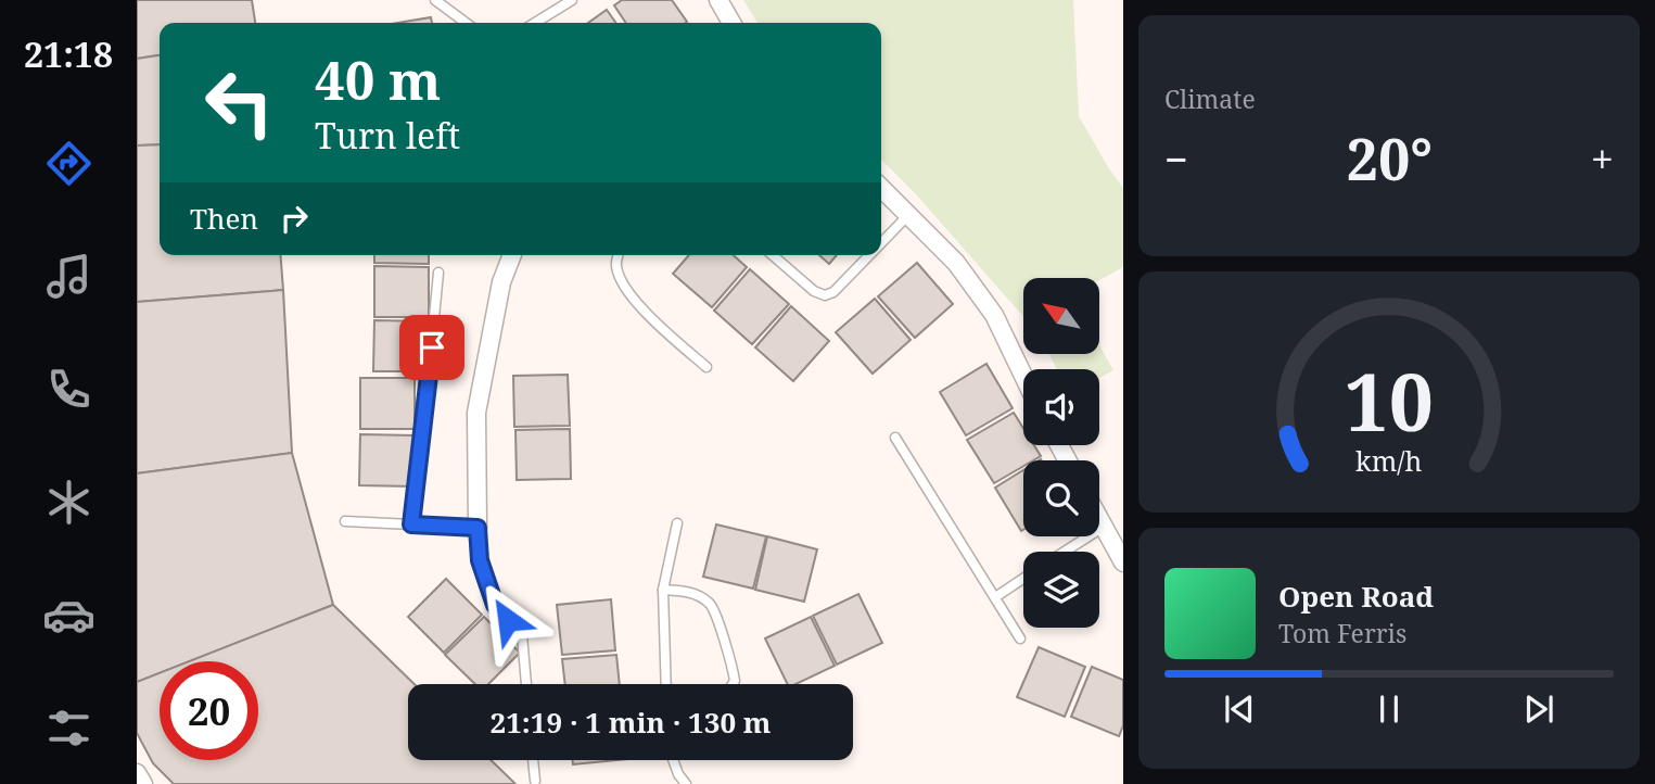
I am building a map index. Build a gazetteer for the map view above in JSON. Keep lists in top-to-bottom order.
{
  "north": "top left",
  "page": {
    "tabs": "21:18",
    "tile": "Climate",
    "turn": ["40 m", "Turn left"],
    "heat": ["−", "20°", "+"],
    "then": "Then",
    "song": ["Open Road", "Tom Ferris"],
    "limit": "20",
    "trip": "21:19 · 1 min · 130 m",
    "gauge": ["10", "km/h"]
  }
}
